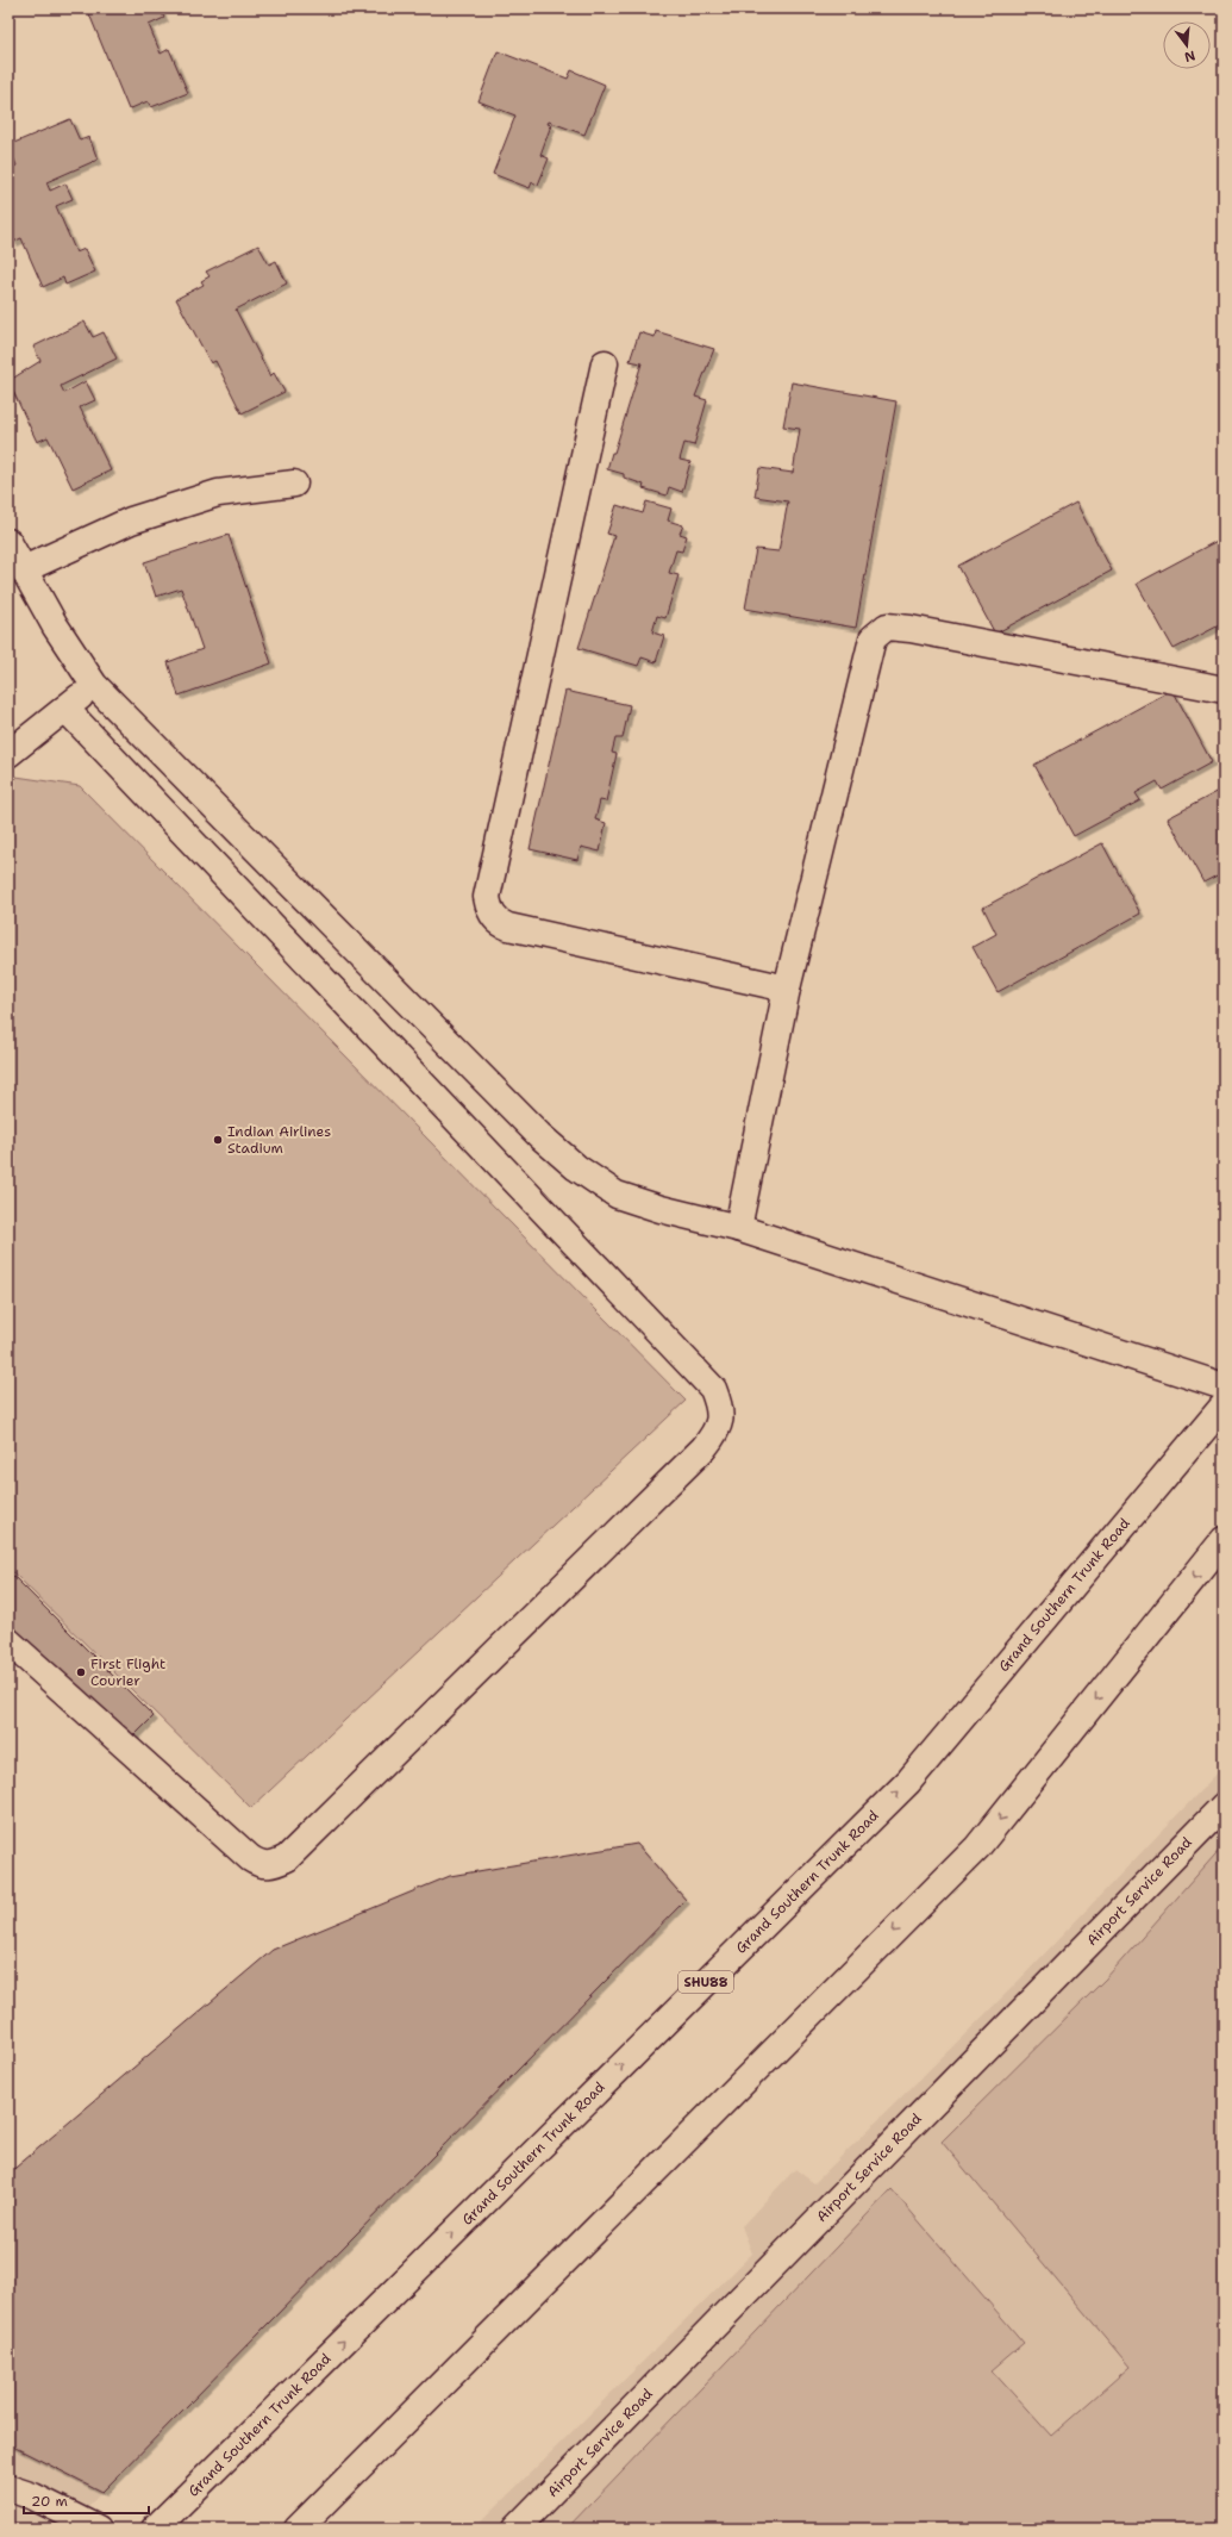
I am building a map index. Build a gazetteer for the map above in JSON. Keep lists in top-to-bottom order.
{
  "streets": {
    "main road": ["Grand Southern Trunk Road", "Airport Service Road", "SHU88"]
  },
  "places": ["Indian Airlines Stadium", "First Flight Courier"],
  "scale_bar": "20 m",
  "north": "bottom"
}
